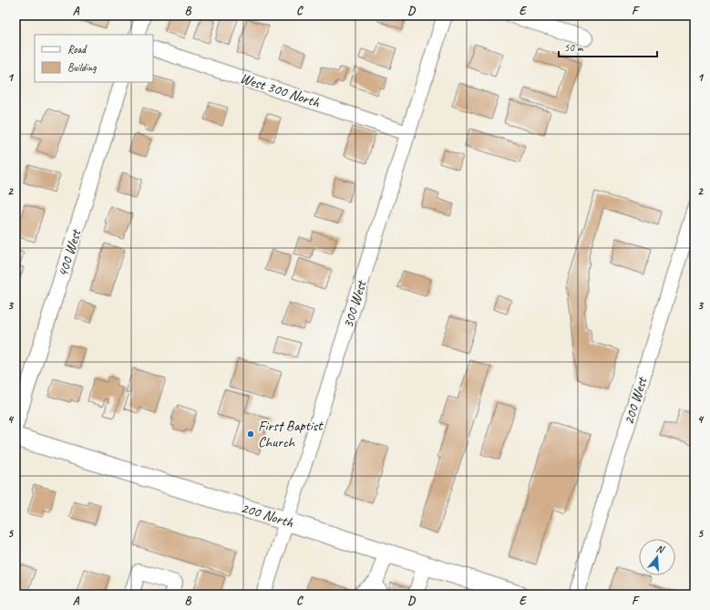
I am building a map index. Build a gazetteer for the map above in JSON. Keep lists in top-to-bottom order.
{
  "streets": {
    "main road": ["200 North"],
    "street": [
      "West 300 North",
      "400 West",
      "300 West",
      "200 West"
    ]
  },
  "crossings": [
    ["West 300 North", "300 West"],
    ["300 West", "200 North"]
  ],
  "places": ["First Baptist Church"],
  "legend": ["Road", "Building"],
  "scale_bar": "50 m",
  "north": "top",
  "grid": {
    "columns": [
      "A",
      "B",
      "C",
      "D",
      "E",
      "F"
    ],
    "rows": [
      "1",
      "2",
      "3",
      "4",
      "5"
    ]
  }
}
